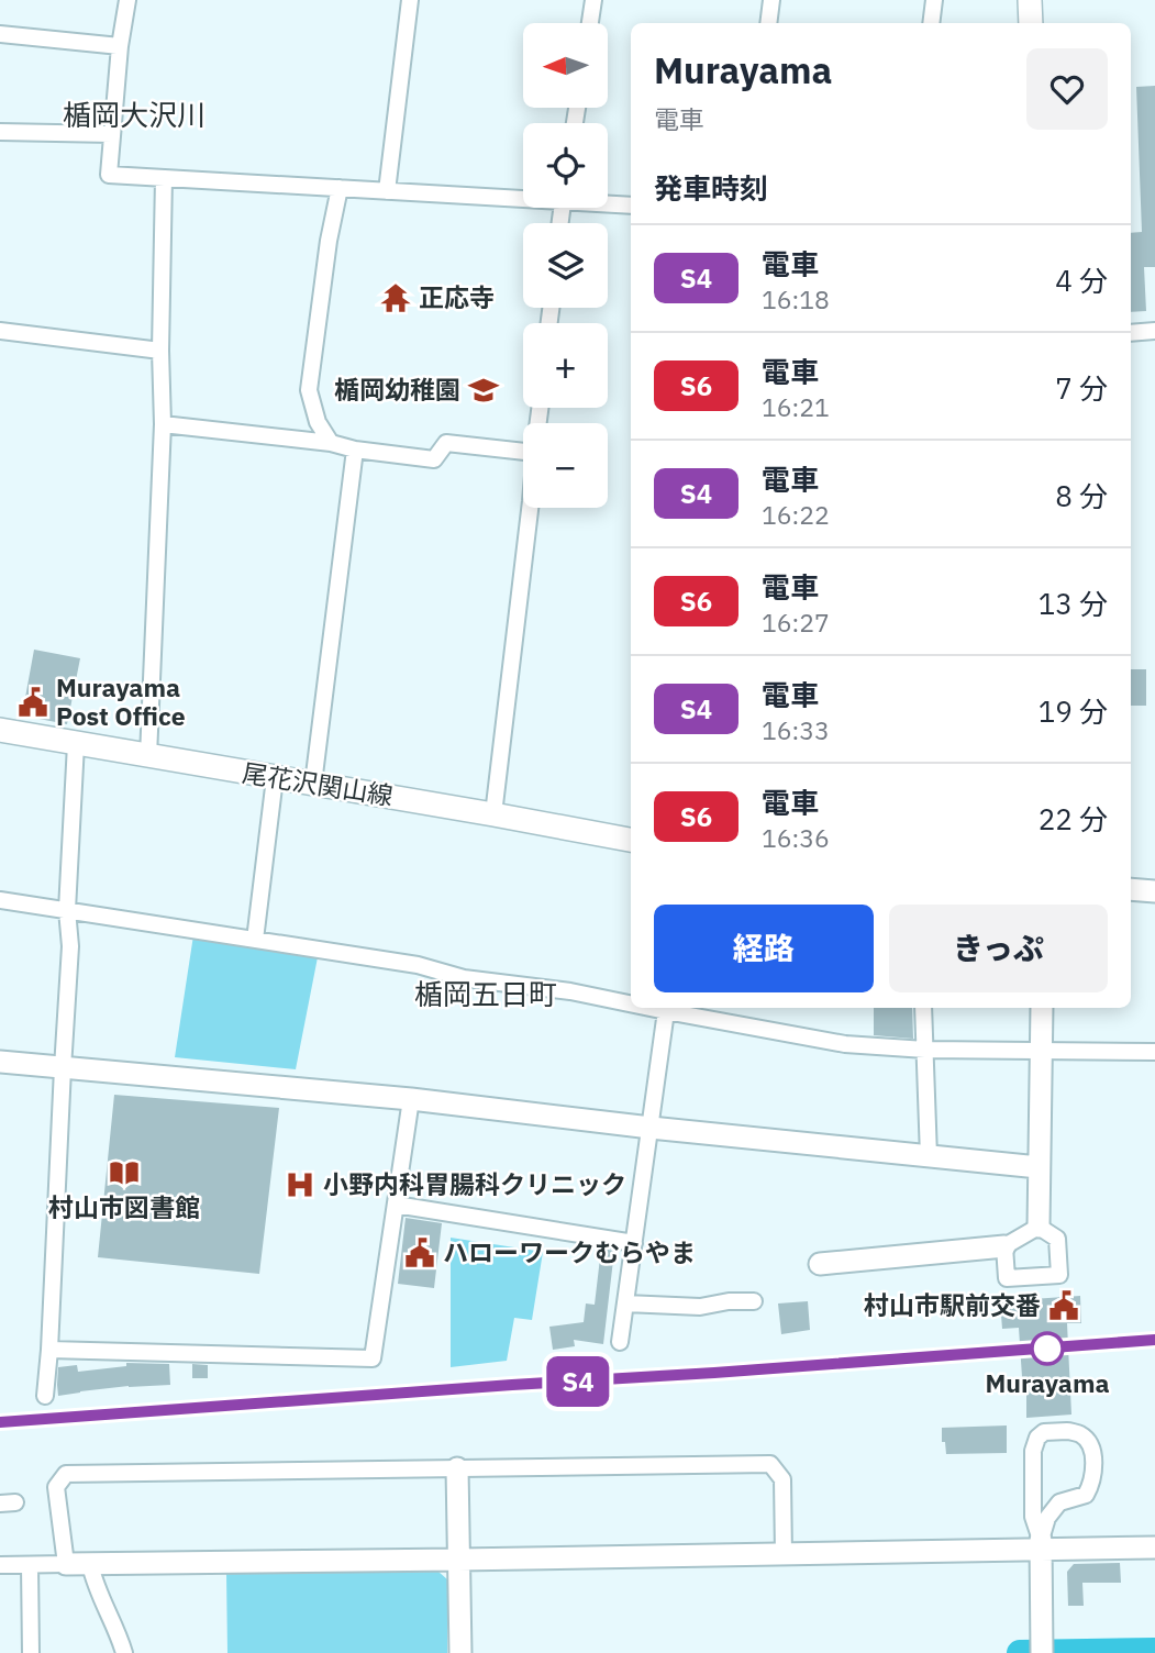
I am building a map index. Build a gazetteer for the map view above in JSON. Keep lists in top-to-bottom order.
{
  "streets": {
    "main road": ["尾花沢関山線"]
  },
  "districts": ["楯岡大沢川", "楯岡五日町"],
  "places": {
    "temple": ["正応寺"],
    "school or university": ["楯岡幼稚園"],
    "public building": ["Murayama Post Office", "ハローワークむらやま", "村山市駅前交番"],
    "library": ["村山市図書館"],
    "hospital": ["小野内科胃腸科クリニック"],
    "other": ["Murayama"]
  },
  "north": "left",
  "page": {
    "on_map": "S4",
    "map_buttons": ["+", "−"],
    "heading": [
      ["Murayama", "電車"],
      "発車時刻"
    ],
    "list": [
      {
        "mark": "S4",
        "name": "電車",
        "note": "16:18",
        "value": "4 分"
      },
      {
        "mark": "S6",
        "name": "電車",
        "note": "16:21",
        "value": "7 分"
      },
      {
        "mark": "S4",
        "name": "電車",
        "note": "16:22",
        "value": "8 分"
      },
      {
        "mark": "S6",
        "name": "電車",
        "note": "16:27",
        "value": "13 分"
      },
      {
        "mark": "S4",
        "name": "電車",
        "note": "16:33",
        "value": "19 分"
      },
      {
        "mark": "S6",
        "name": "電車",
        "note": "16:36",
        "value": "22 分"
      }
    ],
    "buttons": ["経路", "きっぷ"]
  }
}
